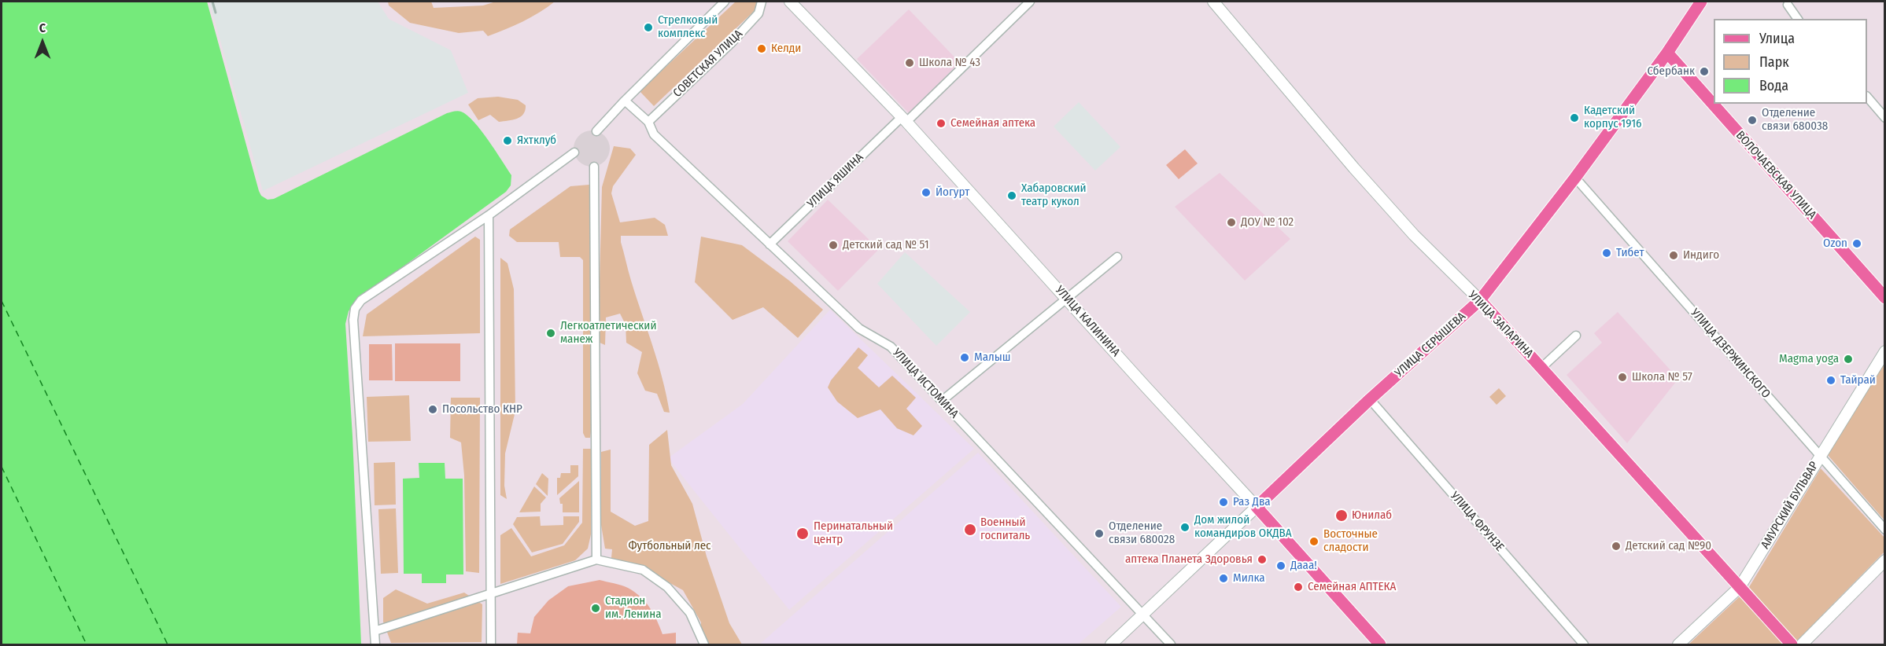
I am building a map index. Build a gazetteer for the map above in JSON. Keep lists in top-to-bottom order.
{
  "streets": {
    "main road": [
      "ВОЛОЧАЕВСКАЯ УЛИЦА",
      "УЛИЦА КАЛИНИНА",
      "УЛИЦА ЗАПАРИНА",
      "УЛИЦА СЕРЫШЕВА"
    ],
    "street": [
      "СОВЕТСКАЯ УЛИЦА",
      "УЛИЦА ЯШИНА",
      "УЛИЦА ДЗЕРЖИНСКОГО",
      "УЛИЦА ИСТОМИНА",
      "АМУРСКИЙ БУЛЬВАР",
      "УЛИЦА ФРУНЗЕ"
    ]
  },
  "crossings": [
    ["СОВЕТСКАЯ УЛИЦА", "УЛИЦА ИСТОМИНА"],
    ["ВОЛОЧАЕВСКАЯ УЛИЦА", "УЛИЦА СЕРЫШЕВА"],
    ["УЛИЦА ЯШИНА", "УЛИЦА КАЛИНИНА"],
    ["УЛИЦА ЯШИНА", "УЛИЦА ИСТОМИНА"],
    ["УЛИЦА КАЛИНИНА", "УЛИЦА СЕРЫШЕВА"],
    ["УЛИЦА ЗАПАРИНА", "УЛИЦА СЕРЫШЕВА"],
    ["УЛИЦА ЗАПАРИНА", "АМУРСКИЙ БУЛЬВАР"],
    ["УЛИЦА СЕРЫШЕВА", "УЛИЦА ДЗЕРЖИНСКОГО"],
    ["УЛИЦА СЕРЫШЕВА", "УЛИЦА ИСТОМИНА"],
    ["УЛИЦА СЕРЫШЕВА", "УЛИЦА ФРУНЗЕ"],
    ["УЛИЦА ДЗЕРЖИНСКОГО", "АМУРСКИЙ БУЛЬВАР"]
  ],
  "parks": ["Футбольный лес"],
  "places": [
    "Стрелковый комплекс",
    "Келди",
    "Школа № 43",
    "Сбербанк",
    "Кадетский корпус 1916",
    "Отделение связи 680038",
    "Семейная аптека",
    "Яхтклуб",
    "Йогурт",
    "Хабаровский театр кукол",
    "ДОУ № 102",
    "Ozon",
    "Детский сад № 51",
    "Тибет",
    "Индиго",
    "Легкоатлетический манеж",
    "Малыш",
    "Magma yoga",
    "Школа № 57",
    "Тайрай",
    "Посольство КНР",
    "Раз Два",
    "Юнилаб",
    "Дом жилой командиров ОКДВА",
    "Военный госпиталь",
    "Перинатальный центр",
    "Отделение связи 680028",
    "Восточные сладости",
    "Детский сад №90",
    "аптека Планета Здоровья",
    "Дааа!",
    "Милка",
    "Семейная АПТЕКА",
    "Стадион им. Ленина"
  ],
  "legend": ["Улица", "Парк", "Вода"],
  "north": "top"
}
